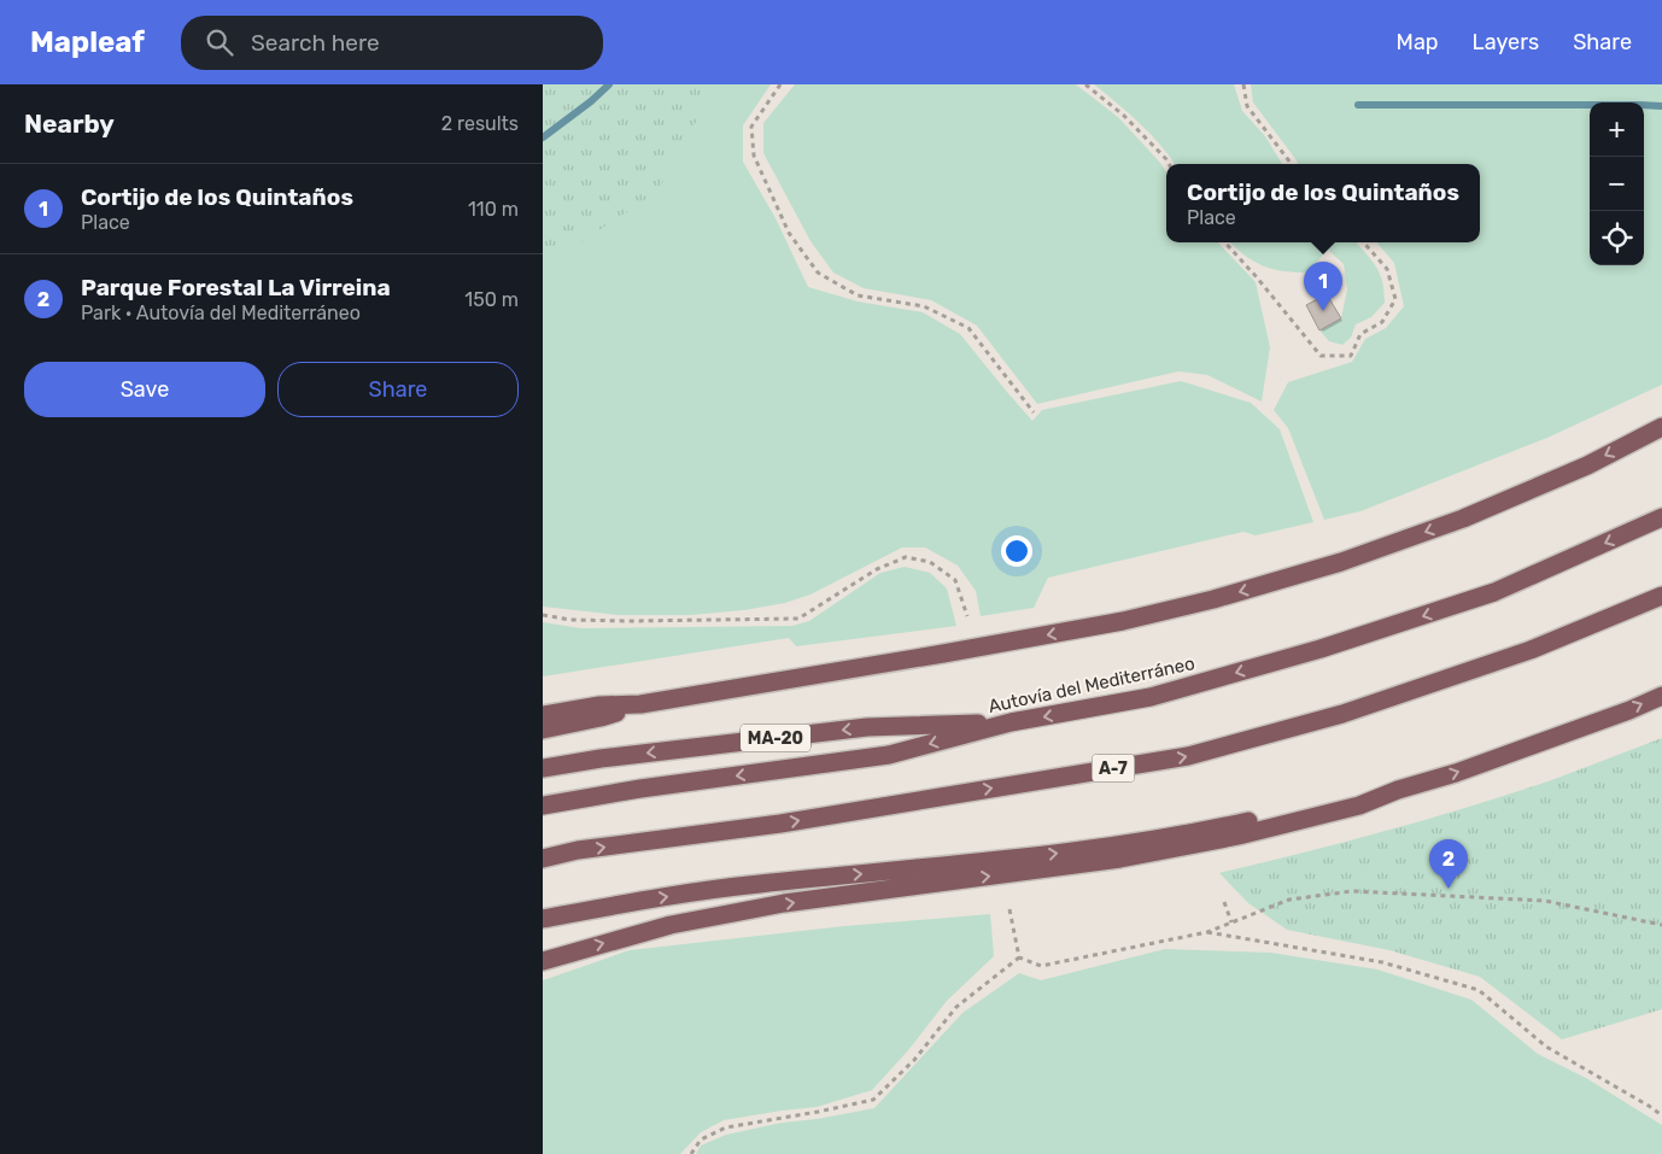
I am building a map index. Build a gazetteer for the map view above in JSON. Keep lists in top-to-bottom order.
{
  "streets": {
    "highway": ["Autovía del Mediterráneo", "MA-20", "A-7"]
  },
  "crossings": [
    ["Autovía del Mediterráneo", "MA-20"]
  ],
  "page": {
    "header": "Mapleaf",
    "search": "Search here",
    "nav": ["Map", "Layers", "Share"],
    "heading": ["Nearby", "2 results"],
    "map_buttons": ["+", "−"],
    "list": [
      {
        "mark": "1",
        "name": "Cortijo de los Quintaños",
        "note": "Place",
        "value": "110 m"
      },
      {
        "mark": "2",
        "name": "Parque Forestal La Virreina",
        "note": "Park · Autovía del Mediterráneo",
        "value": "150 m"
      }
    ],
    "popup": ["Cortijo de los Quintaños", "Place"],
    "pins": ["1", "2"],
    "buttons": ["Save", "Share"]
  }
}
